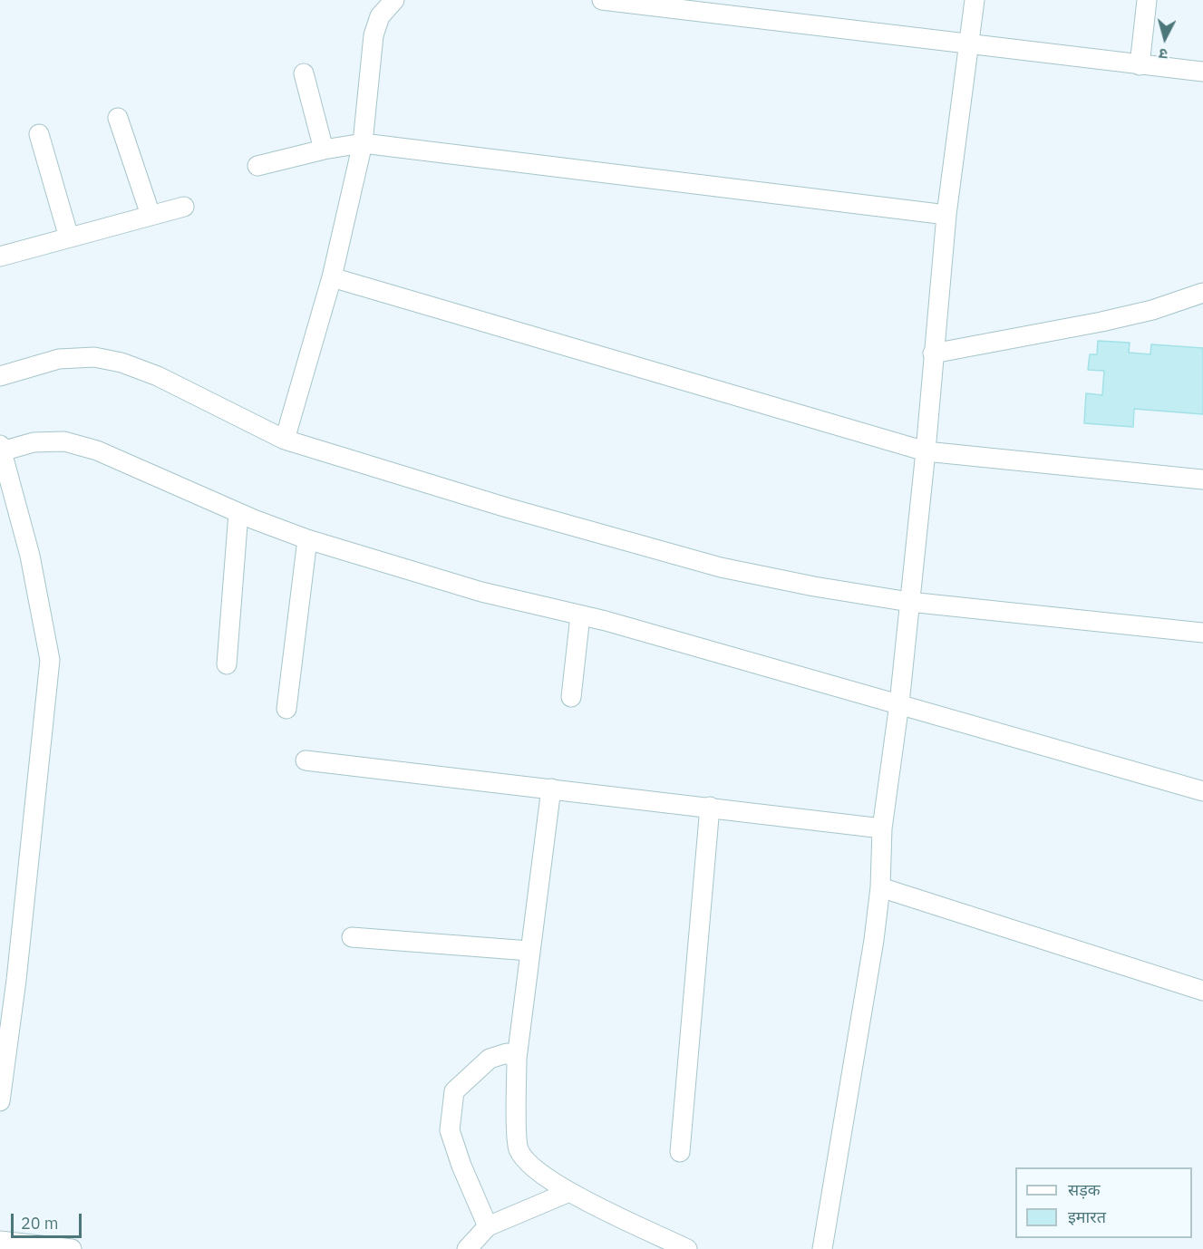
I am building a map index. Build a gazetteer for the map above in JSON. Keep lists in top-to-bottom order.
{
  "legend": ["सड़क", "इमारत"],
  "scale_bar": "20 m",
  "north": "bottom"
}
